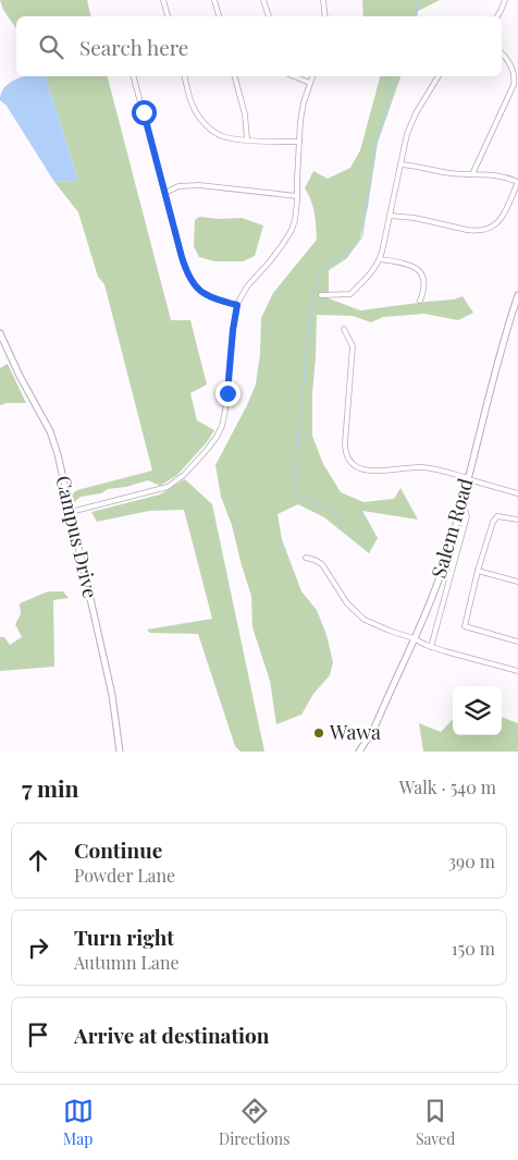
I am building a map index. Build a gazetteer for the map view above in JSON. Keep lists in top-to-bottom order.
{
  "streets": {
    "street": ["Salem Road", "Campus Drive"]
  },
  "places": ["Wawa"],
  "page": {
    "search": "Search here",
    "heading": ["7 min", "Walk · 540 m"],
    "list": [
      ["Continue", "Powder Lane", "390 m"],
      ["Turn right", "Autumn Lane", "150 m"],
      "Arrive at destination"
    ],
    "nav": ["Map", "Directions", "Saved"]
  }
}
